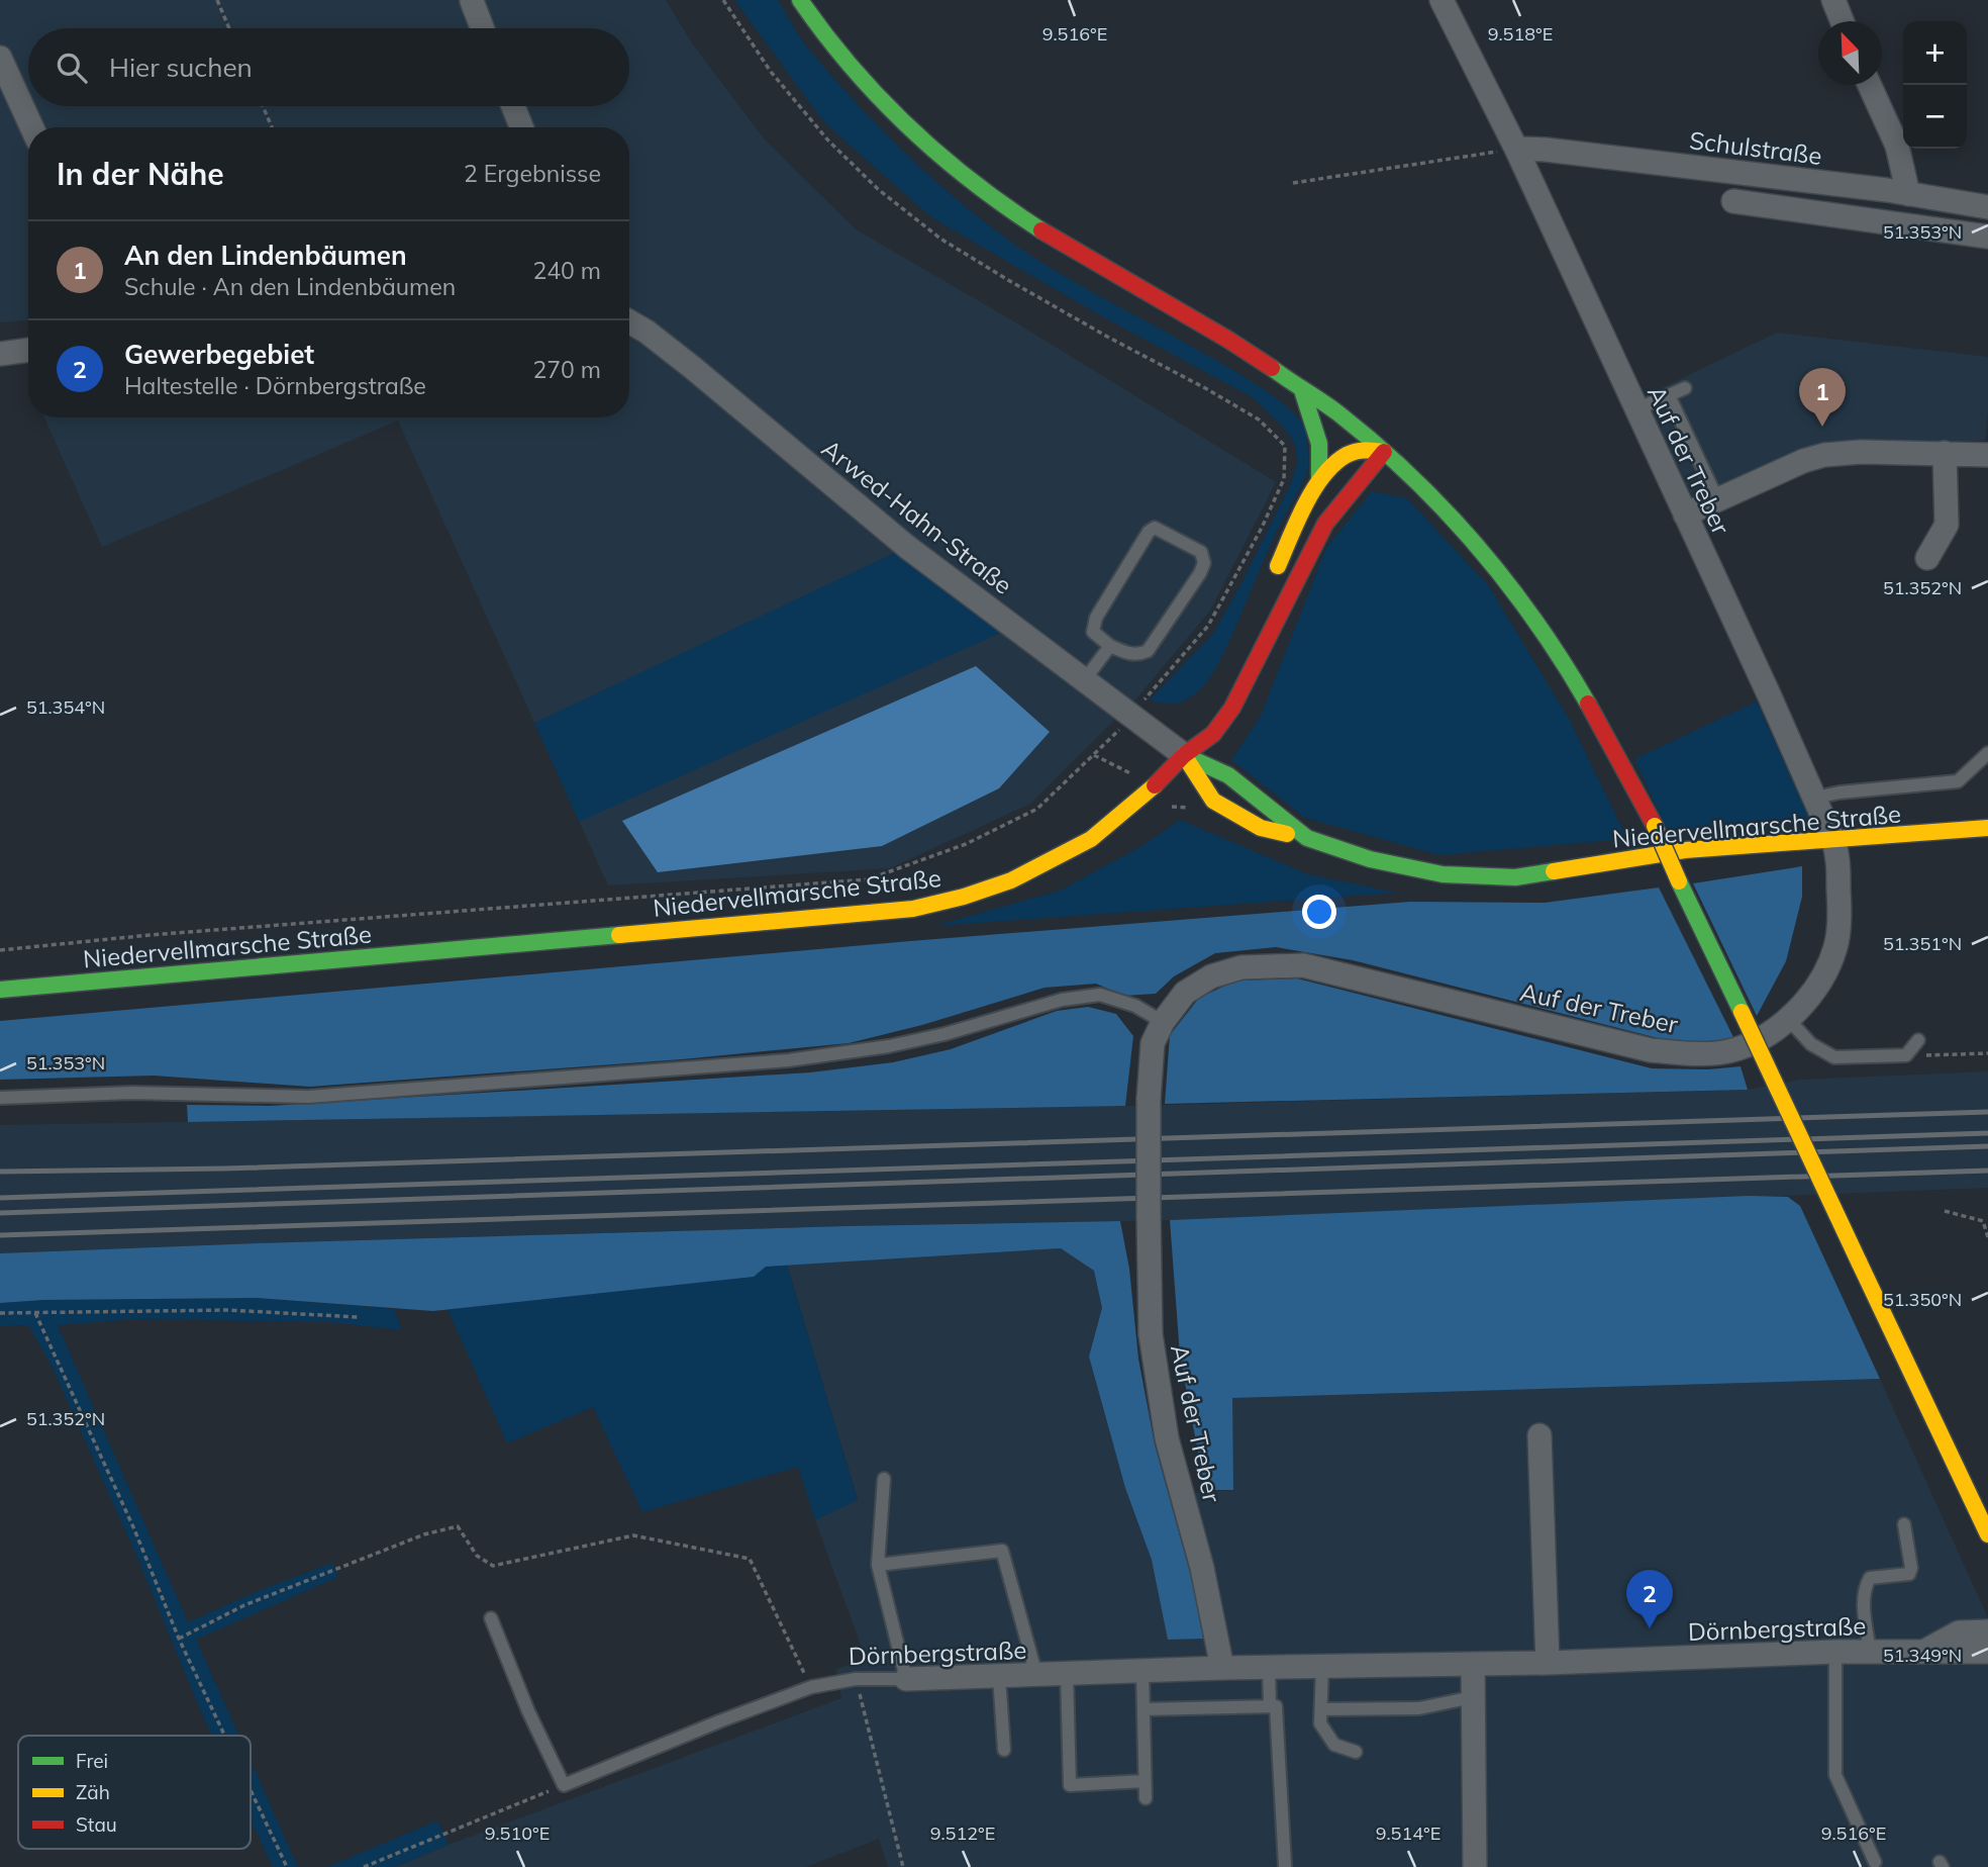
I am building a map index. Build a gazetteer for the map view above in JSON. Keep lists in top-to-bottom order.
{
  "streets": {
    "main road": ["Niedervellmarsche Straße"],
    "street": [
      "Schulstraße",
      "Auf der Treber",
      "Arwed-Hahn-Straße",
      "Dörnbergstraße"
    ]
  },
  "crossings": [
    ["Schulstraße", "Auf der Treber"],
    ["Auf der Treber", "Niedervellmarsche Straße"],
    ["Auf der Treber", "Dörnbergstraße"],
    ["Arwed-Hahn-Straße", "Niedervellmarsche Straße"]
  ],
  "legend": ["Frei", "Zäh", "Stau"],
  "north": "top left",
  "page": {
    "map_buttons": ["+", "−"],
    "search": "Hier suchen",
    "heading": ["In der Nähe", "2 Ergebnisse"],
    "list": [
      {
        "mark": "1",
        "name": "An den Lindenbäumen",
        "note": "Schule · An den Lindenbäumen",
        "value": "240 m"
      },
      {
        "mark": "2",
        "name": "Gewerbegebiet",
        "note": "Haltestelle · Dörnbergstraße",
        "value": "270 m"
      }
    ],
    "pins": ["1", "2"]
  },
  "coordinates": [
    "9.516°E",
    "9.518°E",
    "51.353°N",
    "51.352°N",
    "51.354°N",
    "51.351°N",
    "51.350°N",
    "51.349°N",
    "9.510°E",
    "9.512°E",
    "9.514°E"
  ]
}
